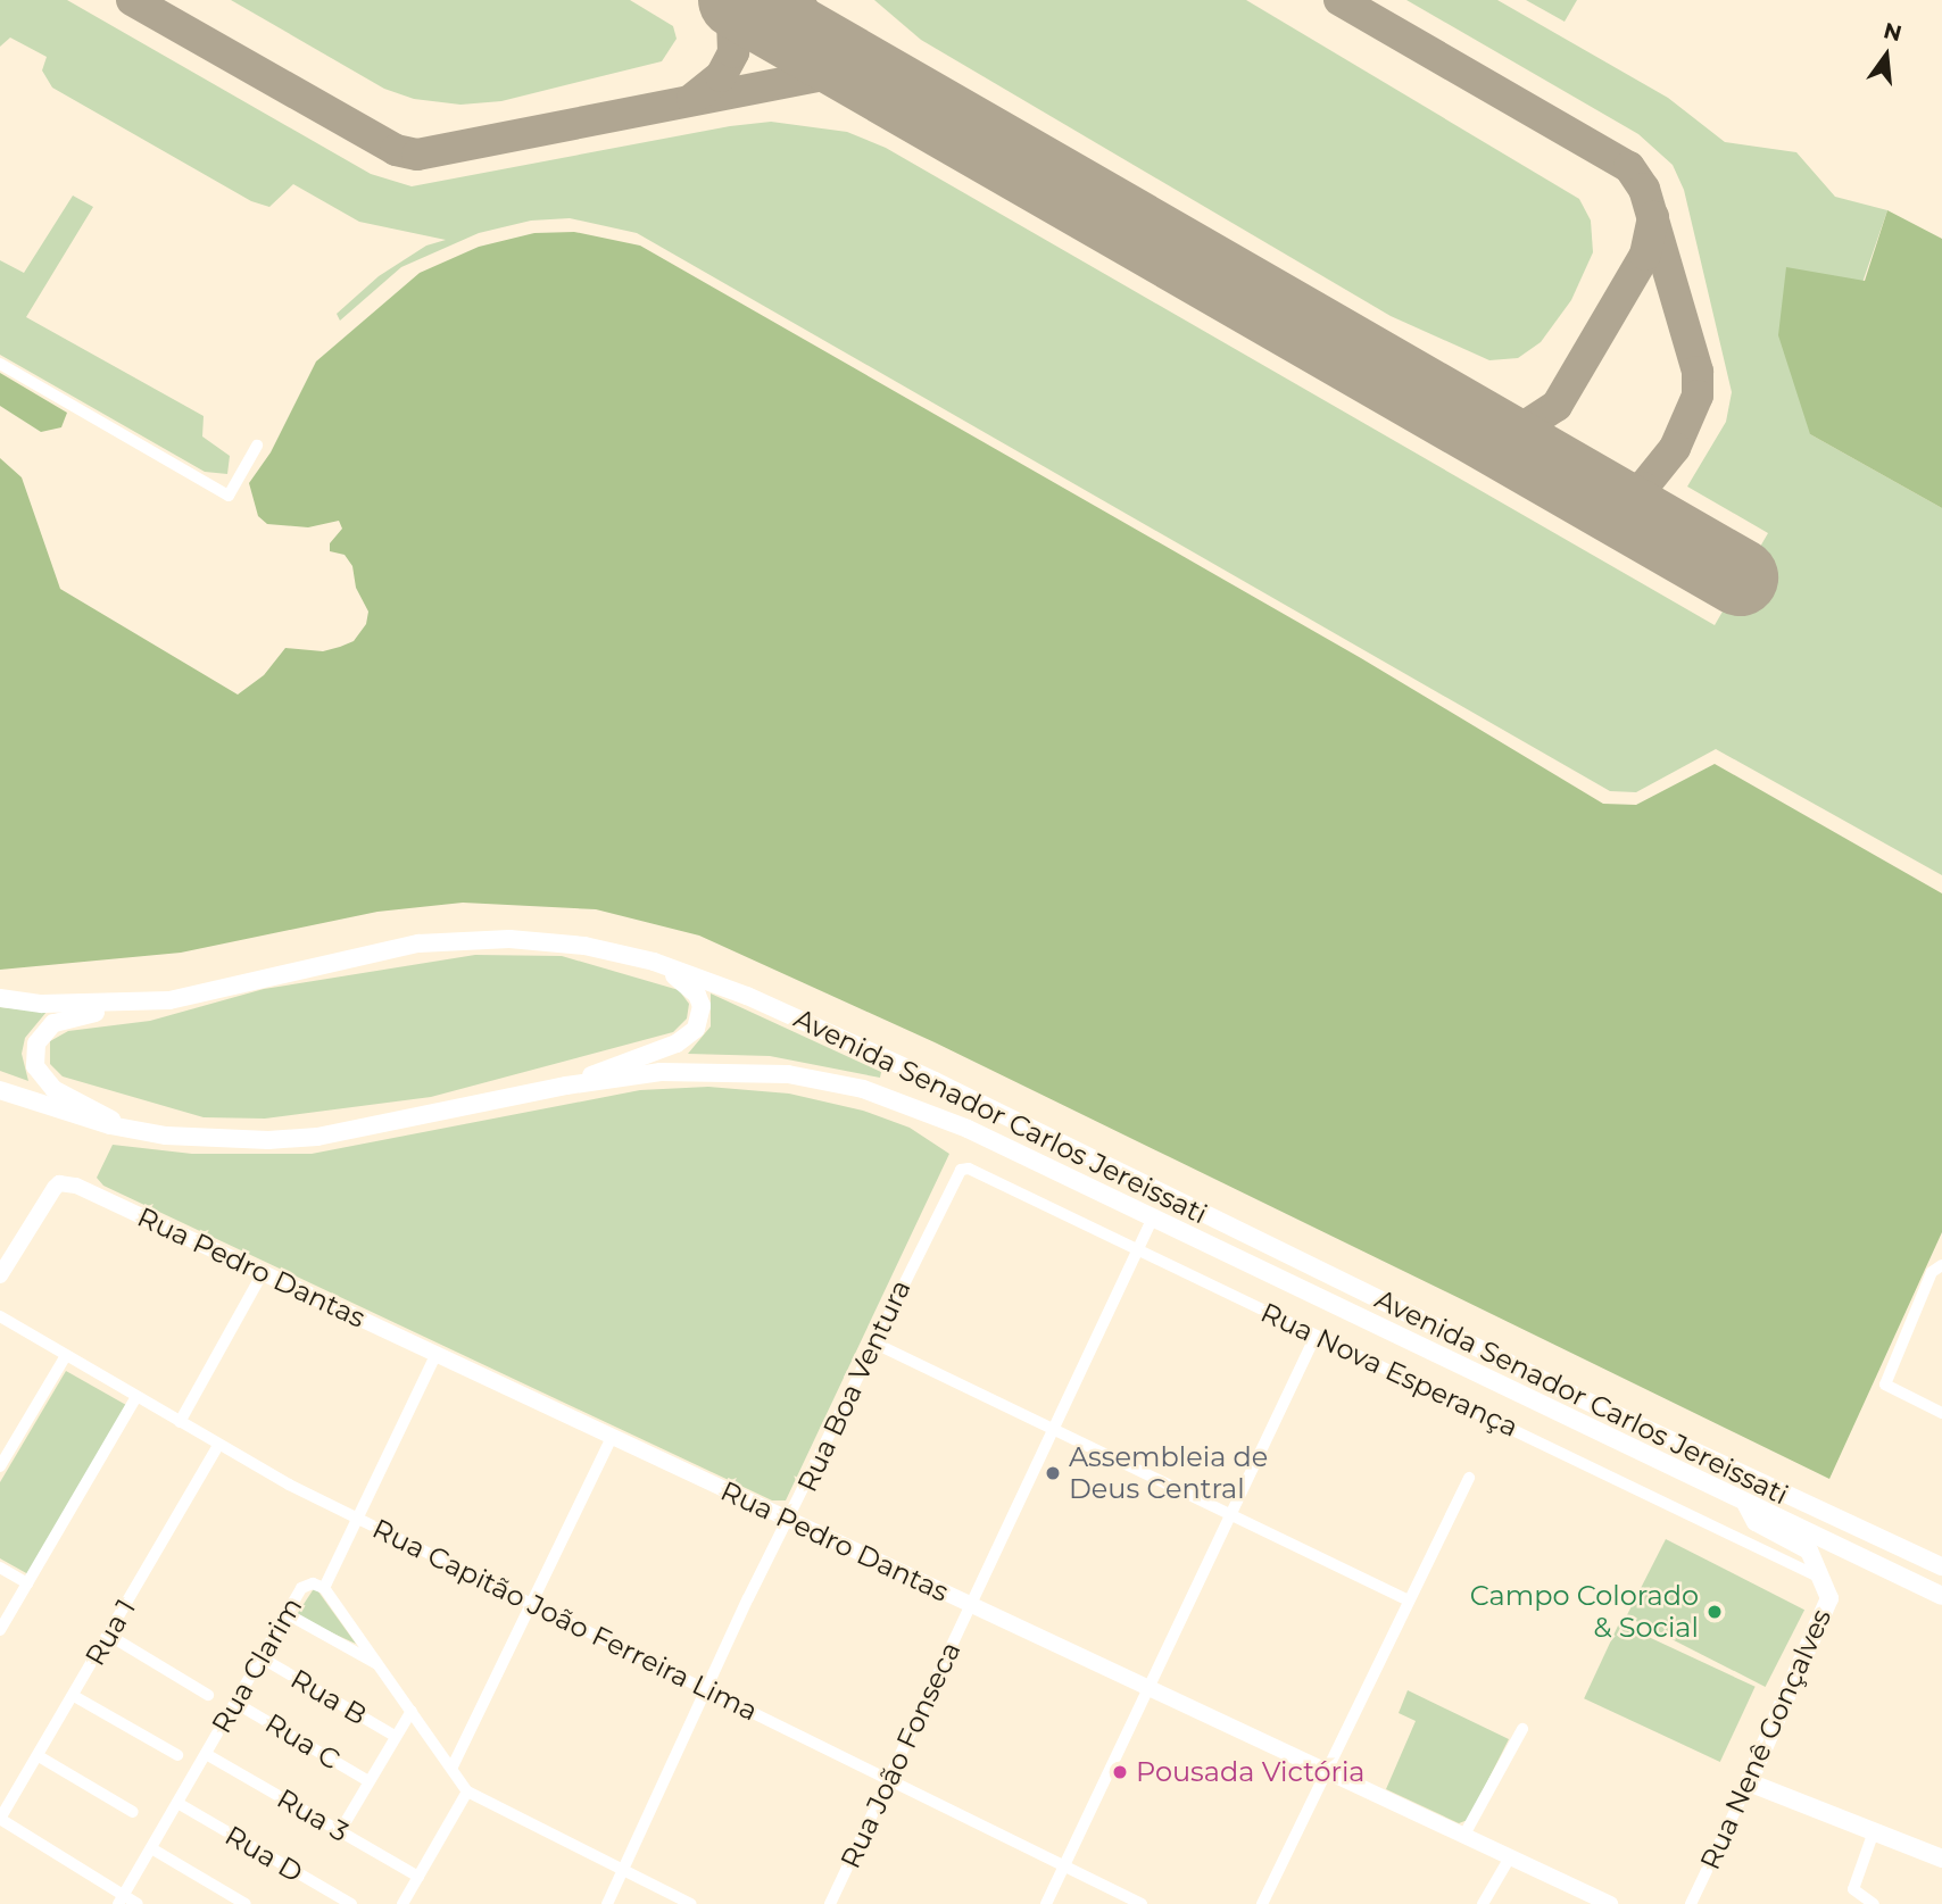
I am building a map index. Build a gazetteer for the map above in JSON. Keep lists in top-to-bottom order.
{
  "streets": {
    "main road": ["Avenida Senador Carlos Jereissati", "Rua Pedro Dantas", "Rua Nenê Gonçalves"],
    "street": [
      "Rua Nova Esperança",
      "Rua Boa Ventura",
      "Rua Capitão João Ferreira Lima",
      "Rua 1",
      "Rua Clarim",
      "Rua B",
      "Rua C",
      "Rua João Fonseca",
      "Rua 3",
      "Rua D"
    ]
  },
  "crossings": [
    ["Avenida Senador Carlos Jereissati", "Rua Nenê Gonçalves"],
    ["Avenida Senador Carlos Jereissati", "Rua João Fonseca"],
    ["Rua Pedro Dantas", "Rua Boa Ventura"],
    ["Rua Pedro Dantas", "Rua Clarim"],
    ["Rua Pedro Dantas", "Rua João Fonseca"],
    ["Rua Nova Esperança", "Rua Boa Ventura"],
    ["Rua Nova Esperança", "Rua Nenê Gonçalves"],
    ["Rua Nova Esperança", "Rua João Fonseca"],
    ["Rua Boa Ventura", "Rua Capitão João Ferreira Lima"],
    ["Rua Capitão João Ferreira Lima", "Rua 1"],
    ["Rua Capitão João Ferreira Lima", "Rua Clarim"],
    ["Rua Capitão João Ferreira Lima", "Rua João Fonseca"],
    ["Rua Clarim", "Rua B"],
    ["Rua Clarim", "Rua C"],
    ["Rua Clarim", "Rua 3"],
    ["Rua Clarim", "Rua D"]
  ],
  "places": ["Assembleia de Deus Central", "Campo Colorado & Social", "Pousada Victória"],
  "north": "top"
}
